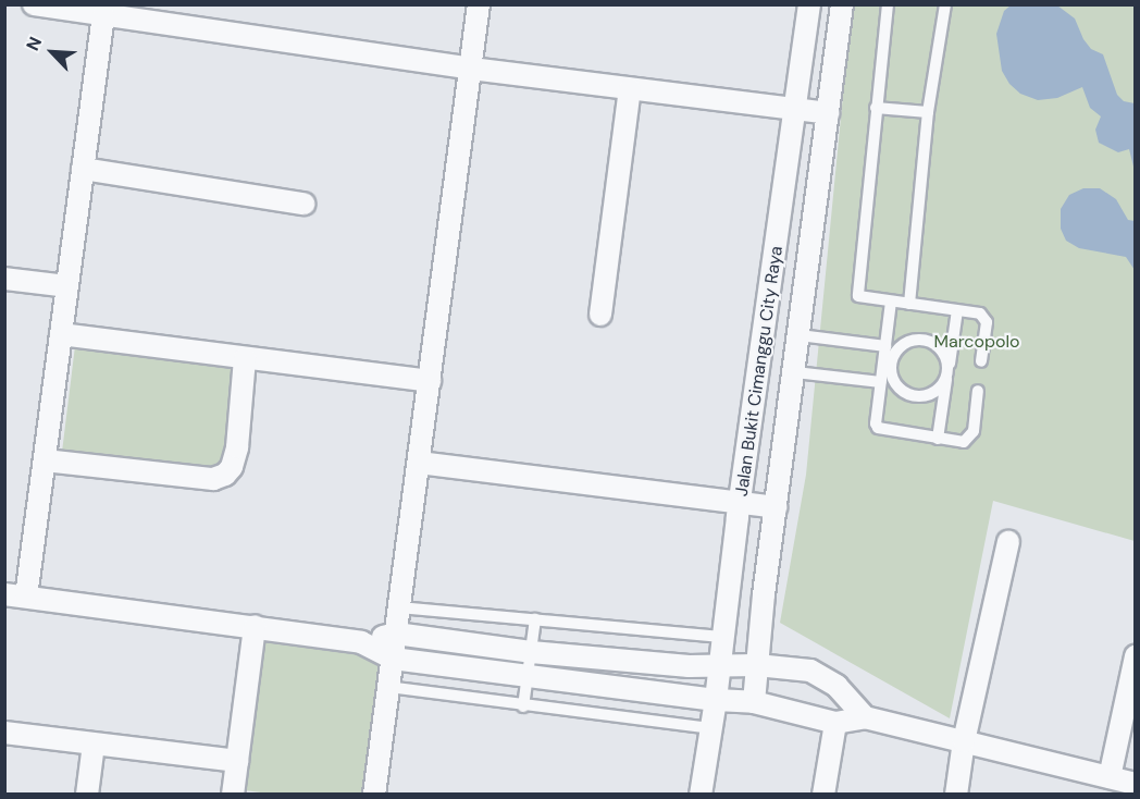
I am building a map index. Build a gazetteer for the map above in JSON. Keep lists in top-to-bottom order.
{
  "streets": {
    "street": ["Jalan Bukit Cimanggu City Raya"]
  },
  "parks": ["Marcopolo"],
  "north": "top left"
}
